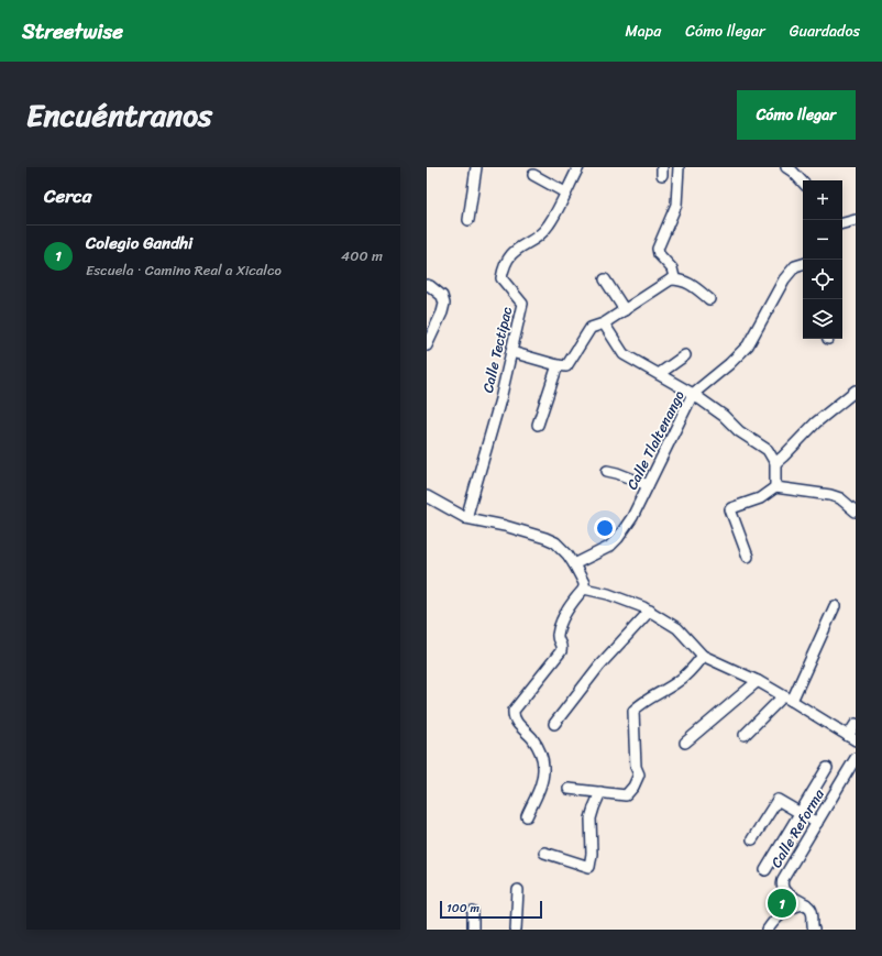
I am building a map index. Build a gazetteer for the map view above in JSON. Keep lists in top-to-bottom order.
{
  "streets": {
    "street": ["Calle Tectipac", "Calle Tlaltenango", "Calle Reforma"]
  },
  "scale_bar": "100 m",
  "page": {
    "header": "Streetwise",
    "nav": ["Mapa", "Cómo llegar", "Guardados"],
    "title": "Encuéntranos",
    "buttons": "Cómo llegar",
    "heading": "Cerca",
    "map_buttons": ["+", "−"],
    "list": [
      {
        "mark": "1",
        "name": "Colegio Gandhi",
        "note": "Escuela · Camino Real a Xicalco",
        "value": "400 m"
      }
    ],
    "pins": "1",
    "scale": "100 m"
  }
}
